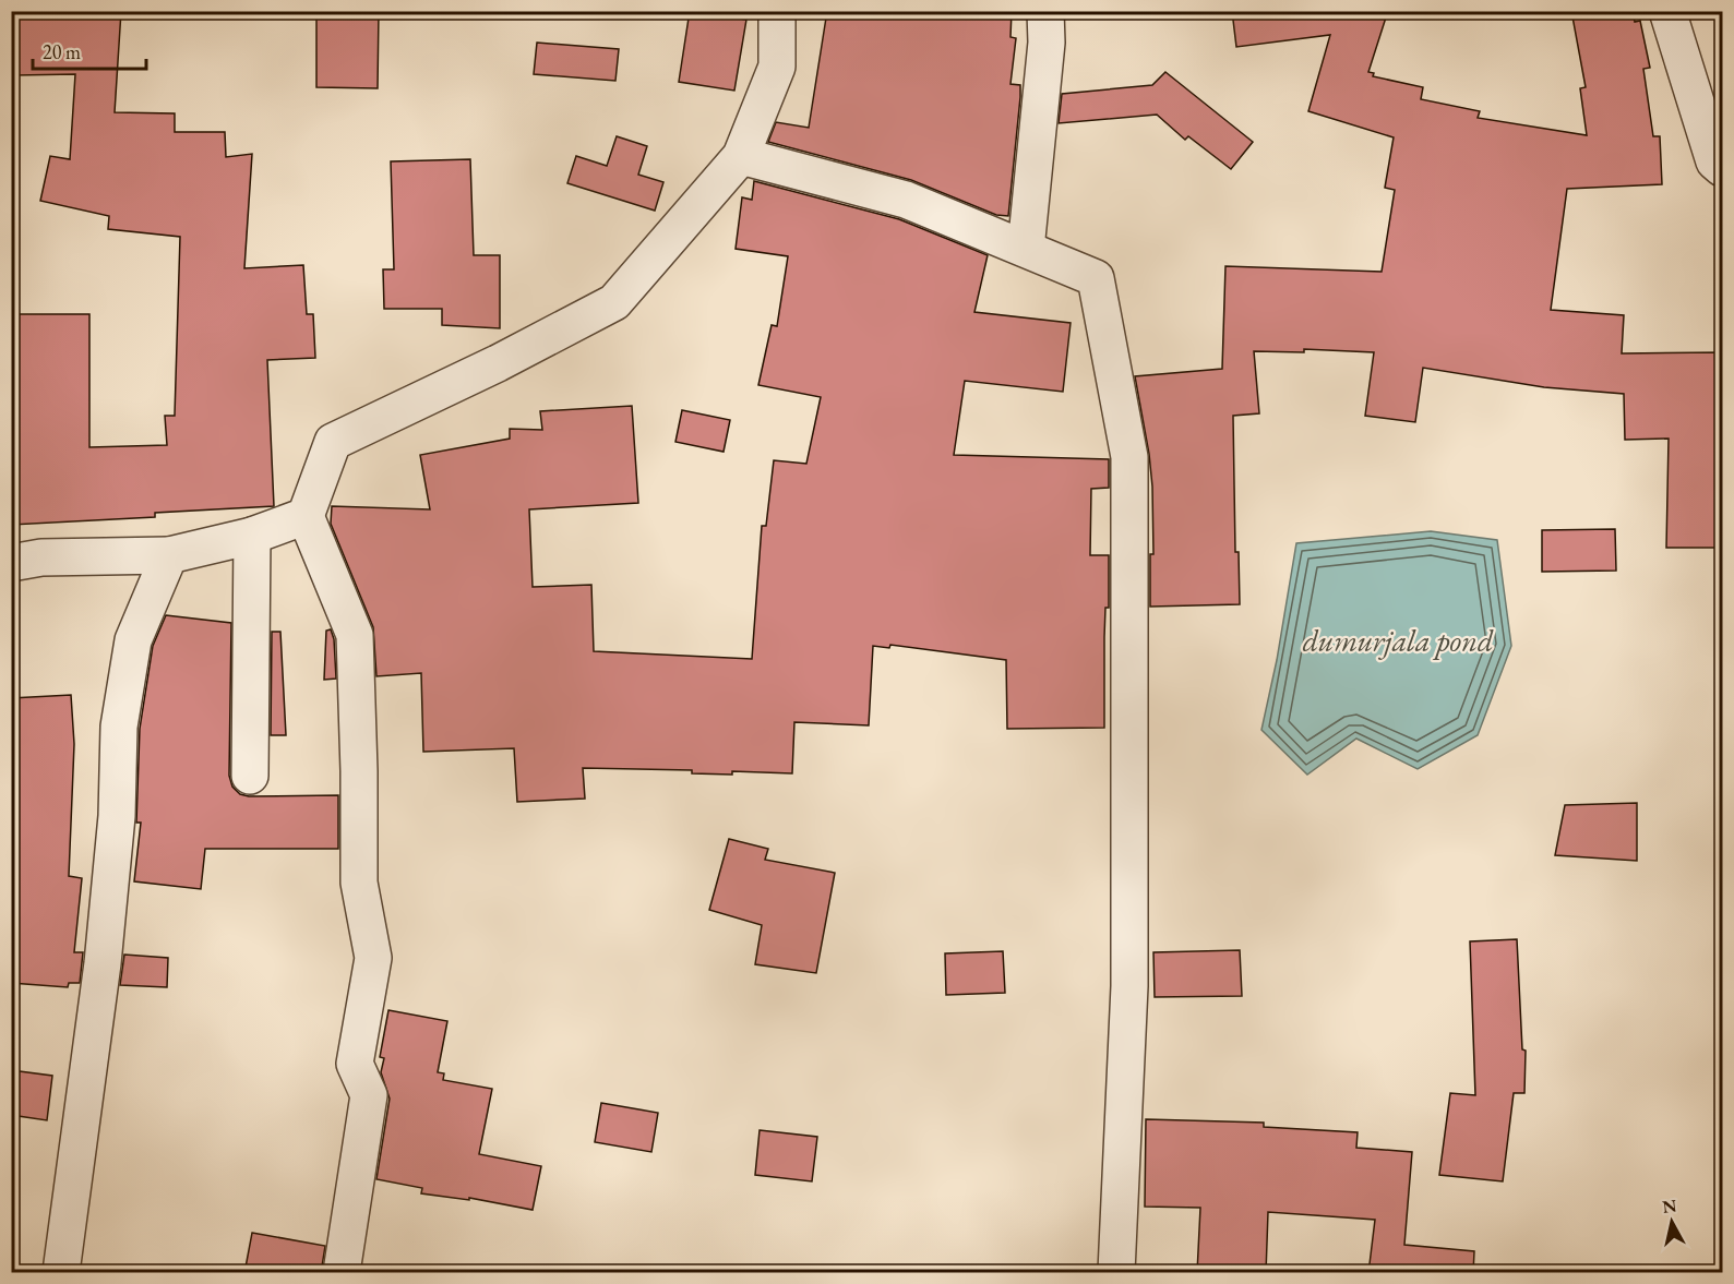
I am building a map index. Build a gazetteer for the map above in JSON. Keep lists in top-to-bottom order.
{
  "water": ["dumurjala pond"],
  "scale_bar": "20 m",
  "north": "top"
}
